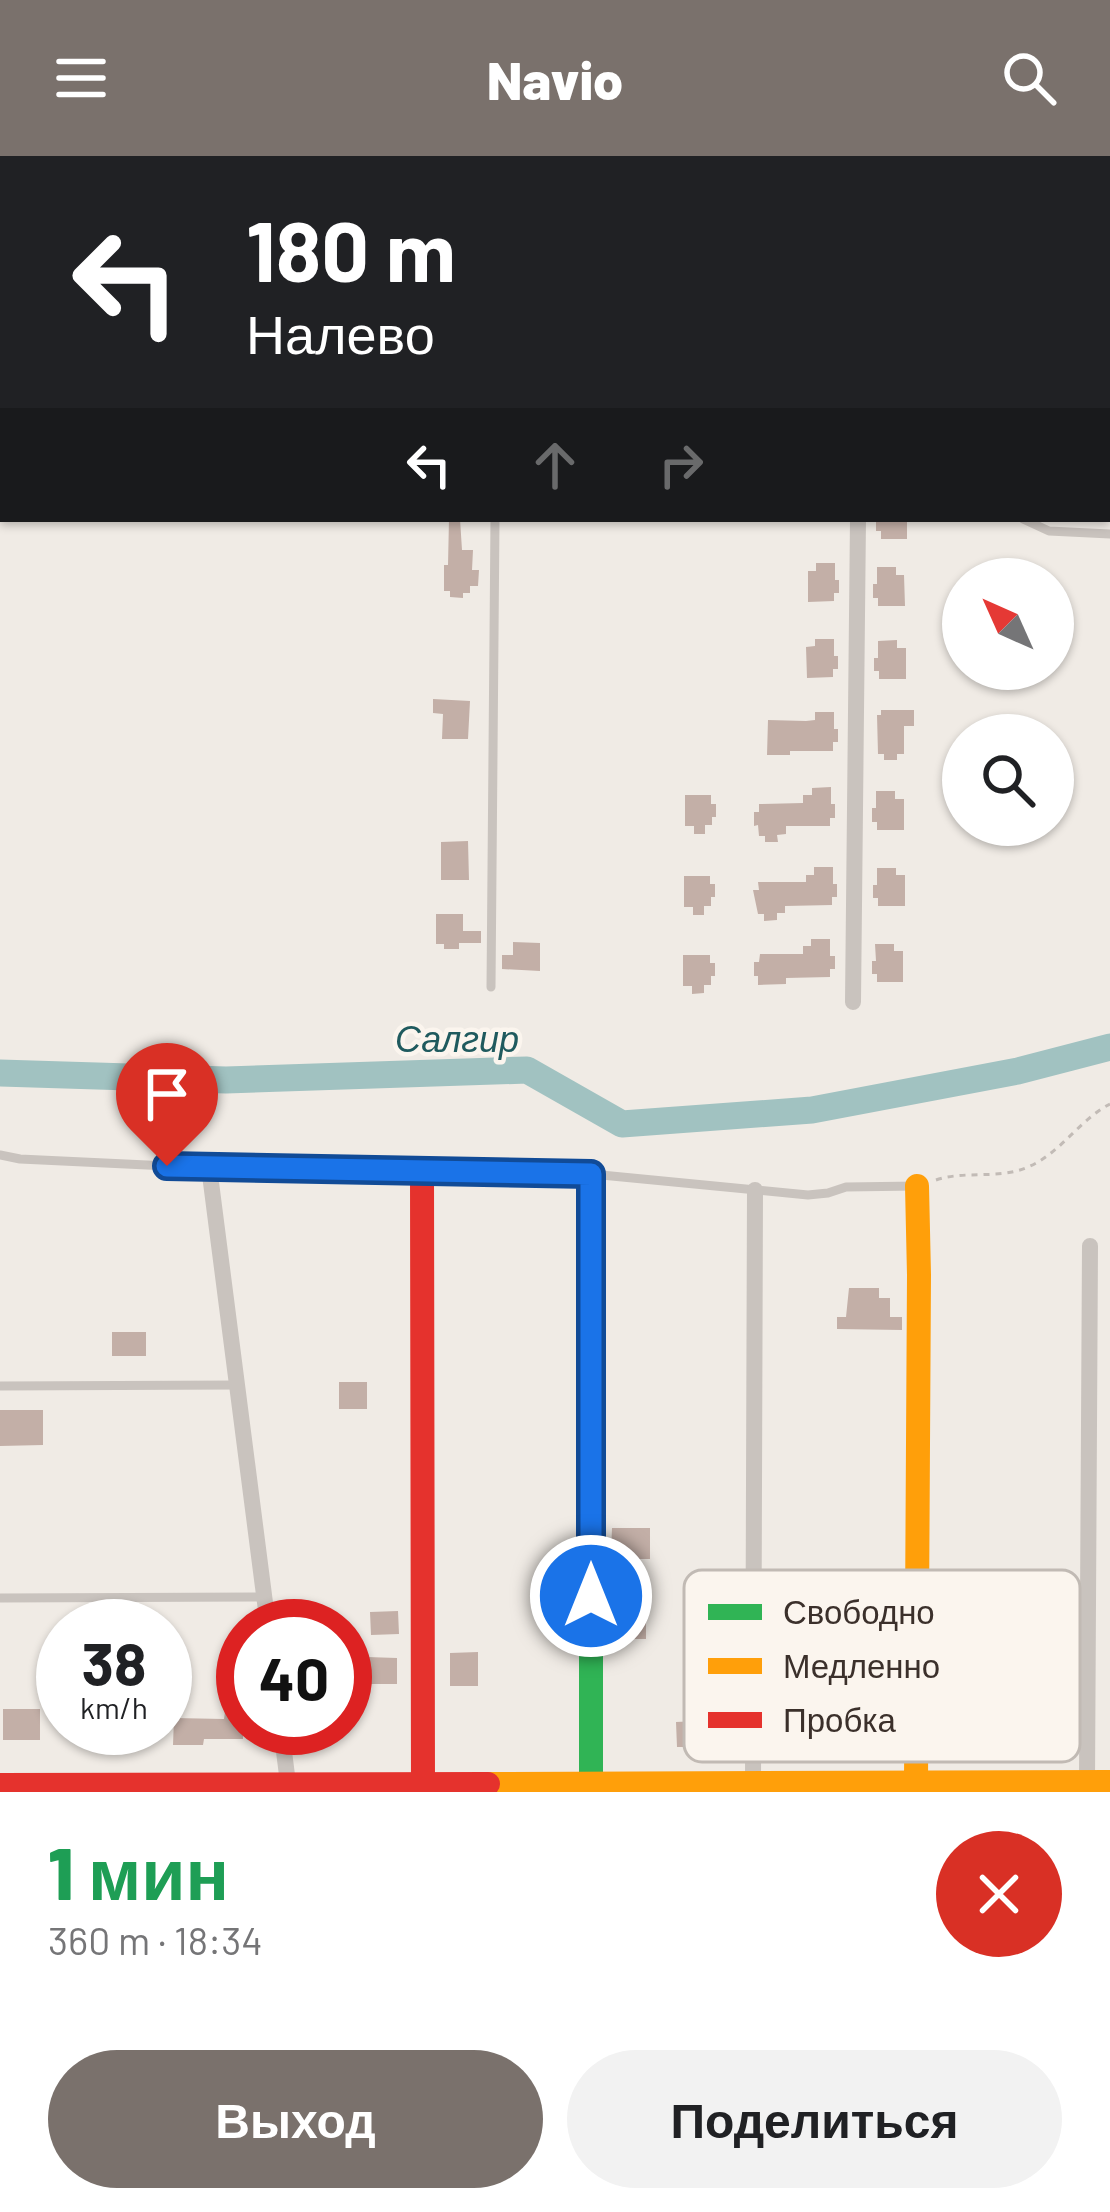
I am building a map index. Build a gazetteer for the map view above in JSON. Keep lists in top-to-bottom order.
{
  "water": ["Салгир"],
  "legend": ["Свободно", "Медленно", "Пробка"],
  "north": "top left",
  "page": {
    "header": "Navio",
    "turn": ["180 m", "Налево"],
    "speed": "38 km/h",
    "limit": "40",
    "heading": ["1 мин", "360 m · 18:34"],
    "buttons": ["Выход", "Поделиться"]
  }
}
